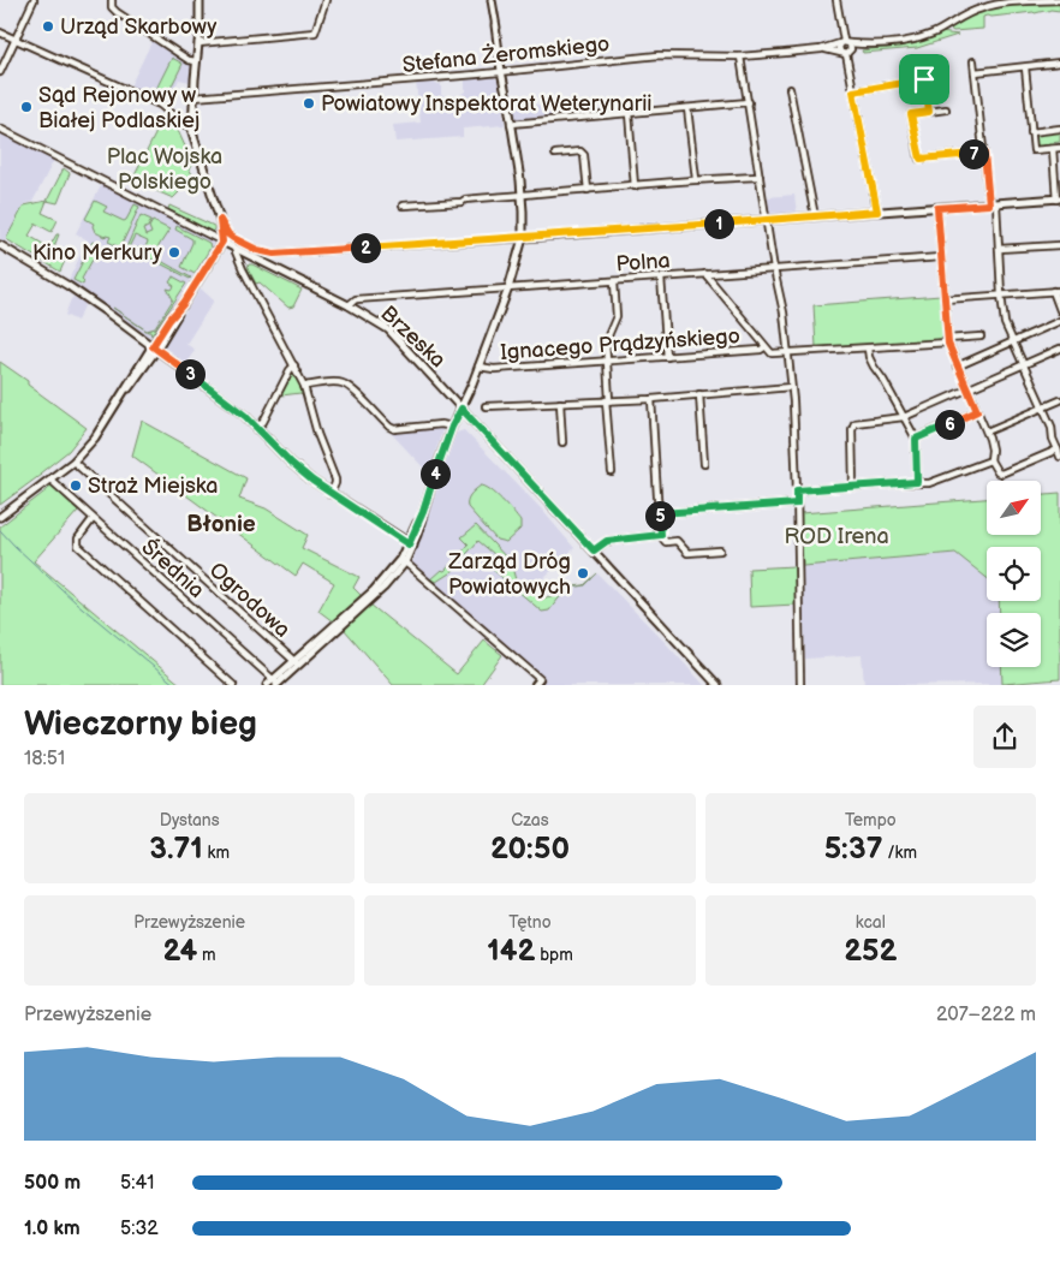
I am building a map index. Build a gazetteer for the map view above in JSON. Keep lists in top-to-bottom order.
{
  "streets": {
    "street": [
      "Stefana Żeromskiego",
      "Polna",
      "Brzeska",
      "Ignacego Prądzyńskiego",
      "Średnia",
      "Ogrodowa"
    ]
  },
  "crossings": [
    ["Polna", "Brzeska"]
  ],
  "districts": ["Błonie"],
  "parks": ["Plac Wojska Polskiego", "ROD Irena"],
  "places": [
    "Urząd Skarbowy",
    "Powiatowy Inspektorat Weterynarii",
    "Sąd Rejonowy w Białej Podlaskiej",
    "Kino Merkury",
    "Straż Miejska",
    "Zarząd Dróg Powiatowych"
  ],
  "north": "top right",
  "page": {
    "pins": [
      "7",
      "1",
      "2",
      "3",
      "6",
      "4",
      "5"
    ],
    "heading": ["Wieczorny bieg", "18:51"],
    "stats": [
      ["Dystans", "3.71 km"],
      ["Czas", "20:50"],
      ["Tempo", "5:37 /km"],
      ["Przewyższenie", "24 m"],
      ["Tętno", "142 bpm"],
      ["kcal", "252"]
    ],
    "chart": ["Przewyższenie", "207–222 m"],
    "list": [
      {
        "name": "500 m",
        "note": "5:41"
      },
      {
        "name": "1.0 km",
        "note": "5:32"
      }
    ]
  }
}
